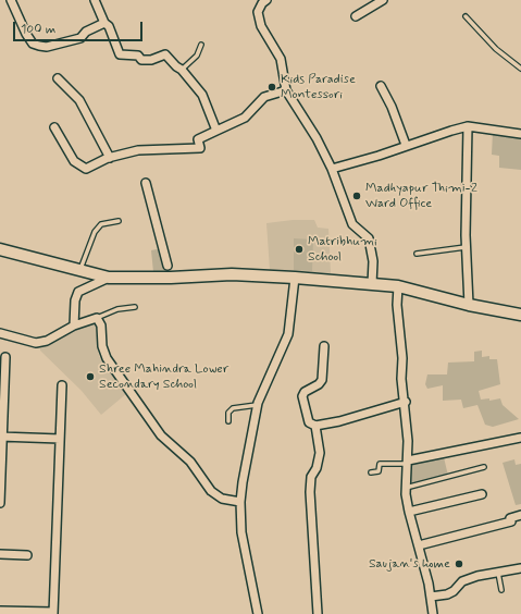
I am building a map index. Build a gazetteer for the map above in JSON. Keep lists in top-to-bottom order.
{
  "places": [
    "Kids Paradise Montessori",
    "Madhyapur Thimi-2 Ward Office",
    "Matribhumi School",
    "Shree Mahindra Lower Secondary School",
    "Saujan's home"
  ],
  "scale_bar": "100 m"
}
